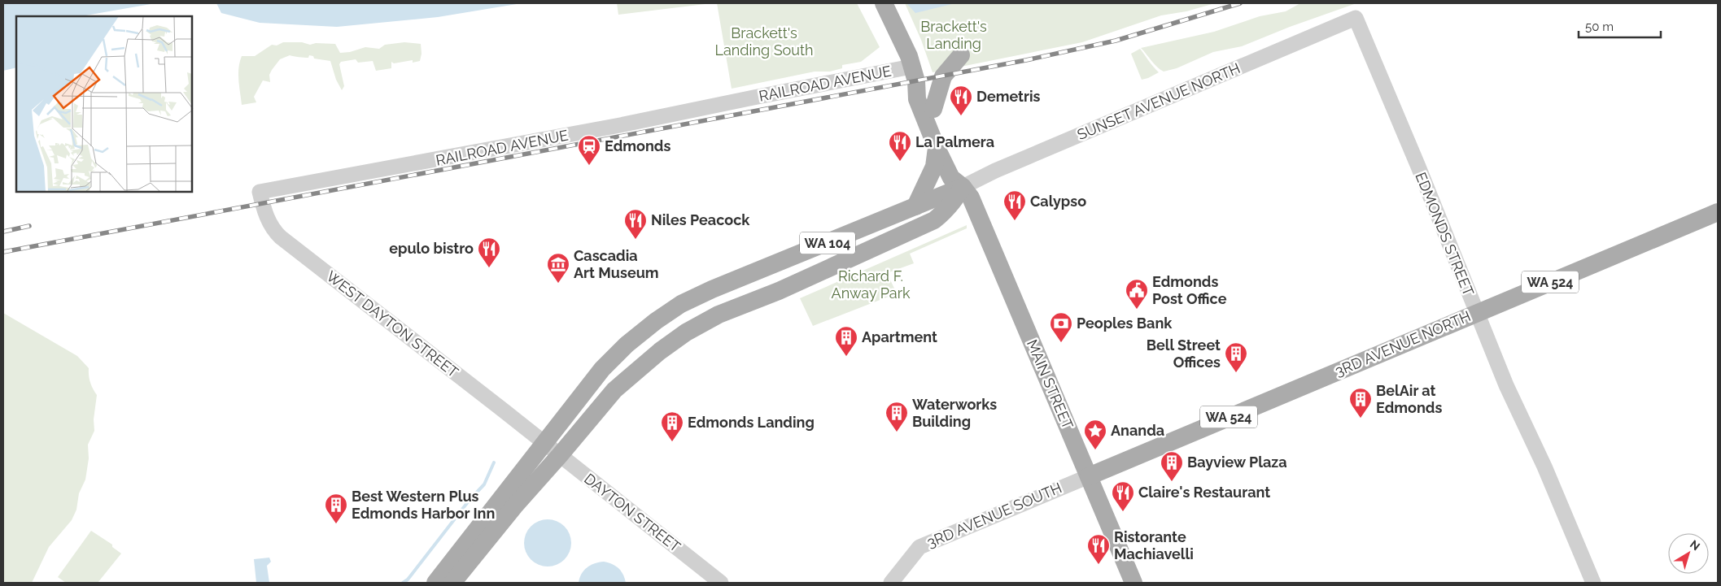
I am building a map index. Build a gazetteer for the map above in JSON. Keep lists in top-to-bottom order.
{
  "streets": {
    "main road": [
      "WA 104",
      "WA 524",
      "3RD AVENUE NORTH",
      "MAIN STREET"
    ],
    "street": [
      "RAILROAD AVENUE",
      "SUNSET AVENUE NORTH",
      "EDMONDS STREET",
      "WEST DAYTON STREET",
      "DAYTON STREET",
      "3RD AVENUE SOUTH"
    ]
  },
  "crossings": [
    ["RAILROAD AVENUE", "WEST DAYTON STREET"],
    ["RAILROAD AVENUE", "MAIN STREET"],
    ["SUNSET AVENUE NORTH", "EDMONDS STREET"],
    ["SUNSET AVENUE NORTH", "WA 104"],
    ["SUNSET AVENUE NORTH", "MAIN STREET"],
    ["EDMONDS STREET", "3RD AVENUE NORTH"],
    ["WA 104", "WEST DAYTON STREET"],
    ["WA 104", "MAIN STREET"],
    ["WA 104", "DAYTON STREET"],
    ["WEST DAYTON STREET", "DAYTON STREET"],
    ["3RD AVENUE NORTH", "MAIN STREET"],
    ["3RD AVENUE NORTH", "3RD AVENUE SOUTH"],
    ["MAIN STREET", "3RD AVENUE SOUTH"]
  ],
  "parks": ["Brackett's Landing", "Brackett's Landing South", "Richard F. Anway Park"],
  "places": {
    "restaurant": [
      "Demetris",
      "La Palmera",
      "Calypso",
      "Niles Peacock",
      "epulo bistro",
      "Claire's Restaurant",
      "Ristorante Machiavelli"
    ],
    "station": ["Edmonds"],
    "museum": ["Cascadia Art Museum"],
    "public building": ["Edmonds Post Office"],
    "bank": ["Peoples Bank"],
    "building": [
      "Apartment",
      "Bell Street Offices",
      "BelAir at Edmonds",
      "Waterworks Building",
      "Edmonds Landing",
      "Bayview Plaza",
      "Best Western Plus Edmonds Harbor Inn"
    ],
    "place": ["Ananda"]
  },
  "scale_bar": "50 m",
  "north": "top right"
}
